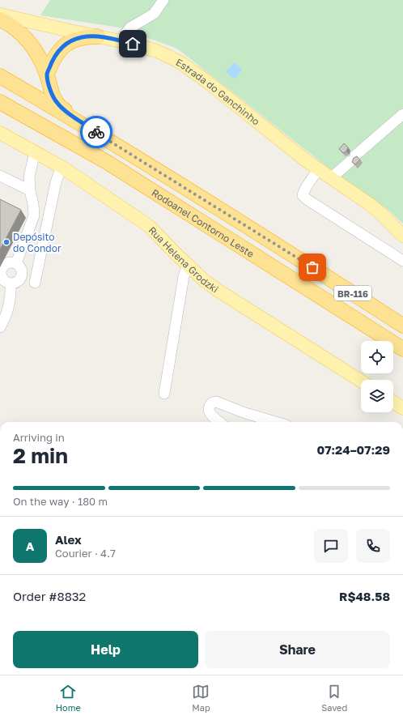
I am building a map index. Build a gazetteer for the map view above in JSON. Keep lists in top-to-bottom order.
{
  "streets": {
    "highway": ["Rodoanel Contorno Leste", "BR-116"],
    "main road": ["Estrada do Ganchinho", "Rua Helena Grodzki"]
  },
  "places": ["Depósito do Condor"],
  "page": {
    "heading": ["2 min", "Arriving in", "07:24–07:29"],
    "panel": [
      "Alex",
      "Courier · 4.7",
      "Order #8832",
      "R$48.58"
    ],
    "bar": "On the way · 180 m",
    "round": "A",
    "buttons": ["Help", "Share"],
    "tabs": ["Home", "Map", "Saved"]
  }
}
